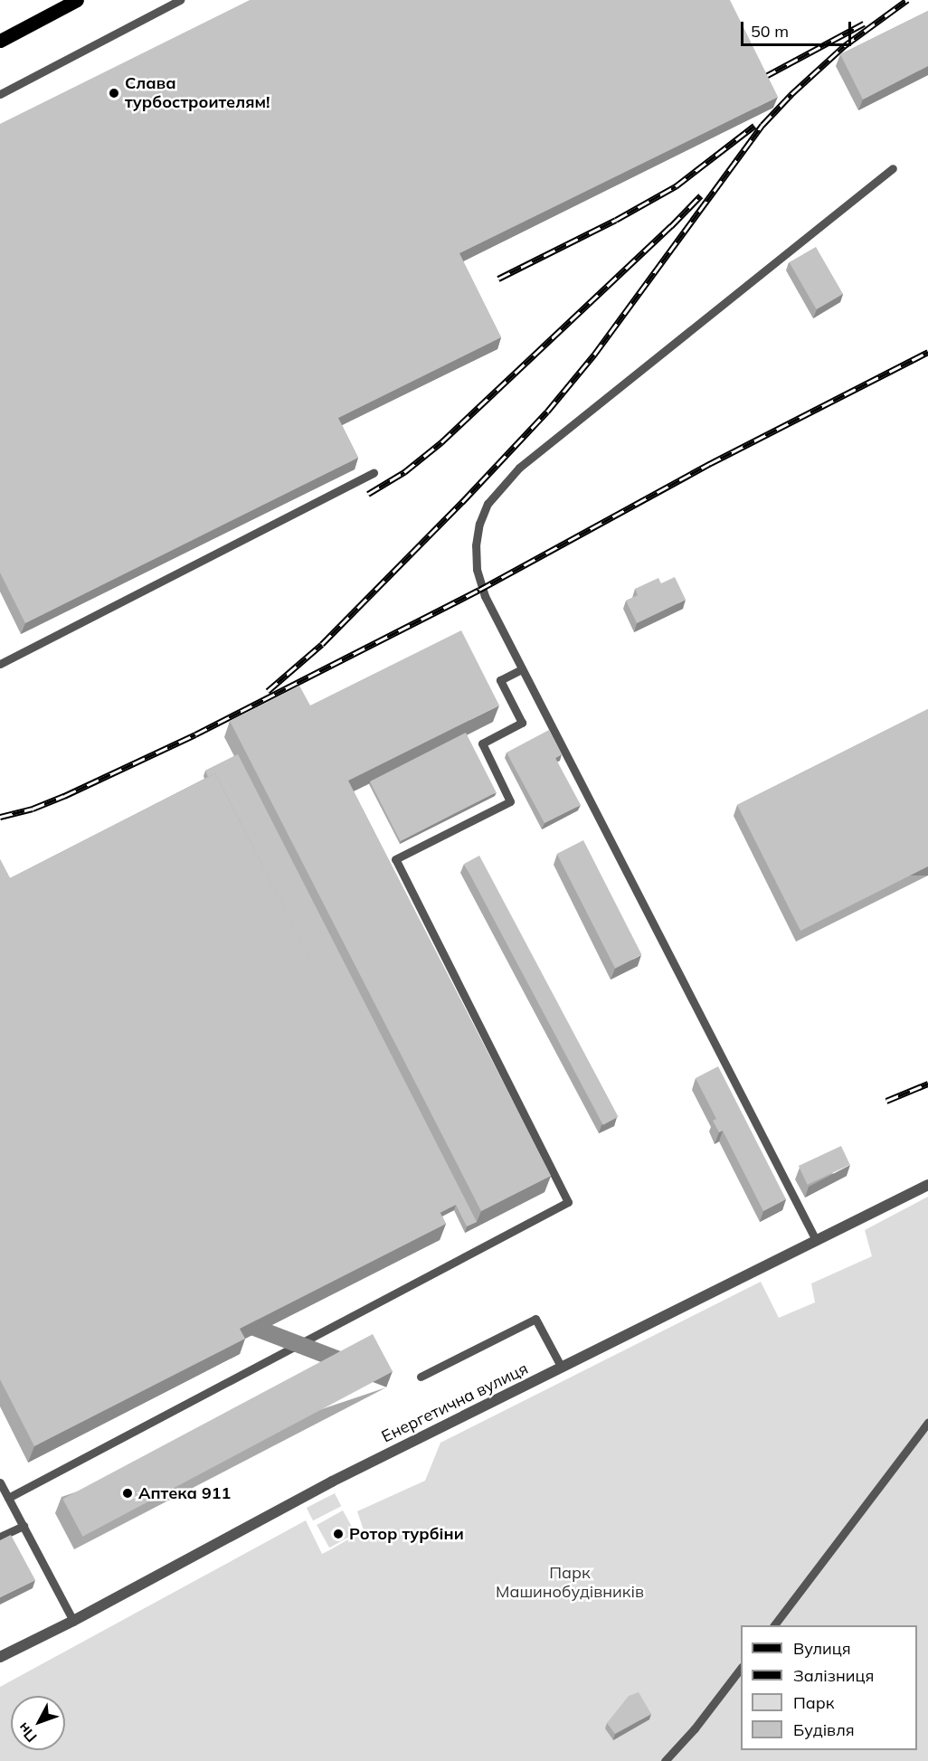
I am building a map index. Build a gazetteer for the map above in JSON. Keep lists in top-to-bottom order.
{
  "streets": {
    "street": ["Енергетична вулиця"]
  },
  "parks": ["Парк Машинобудівників"],
  "places": ["Слава турбостроителям!", "Аптека 911", "Ротор турбіни"],
  "legend": [
    "Вулиця",
    "Залізниця",
    "Парк",
    "Будівля"
  ],
  "scale_bar": "50 m",
  "north": "bottom left"
}
